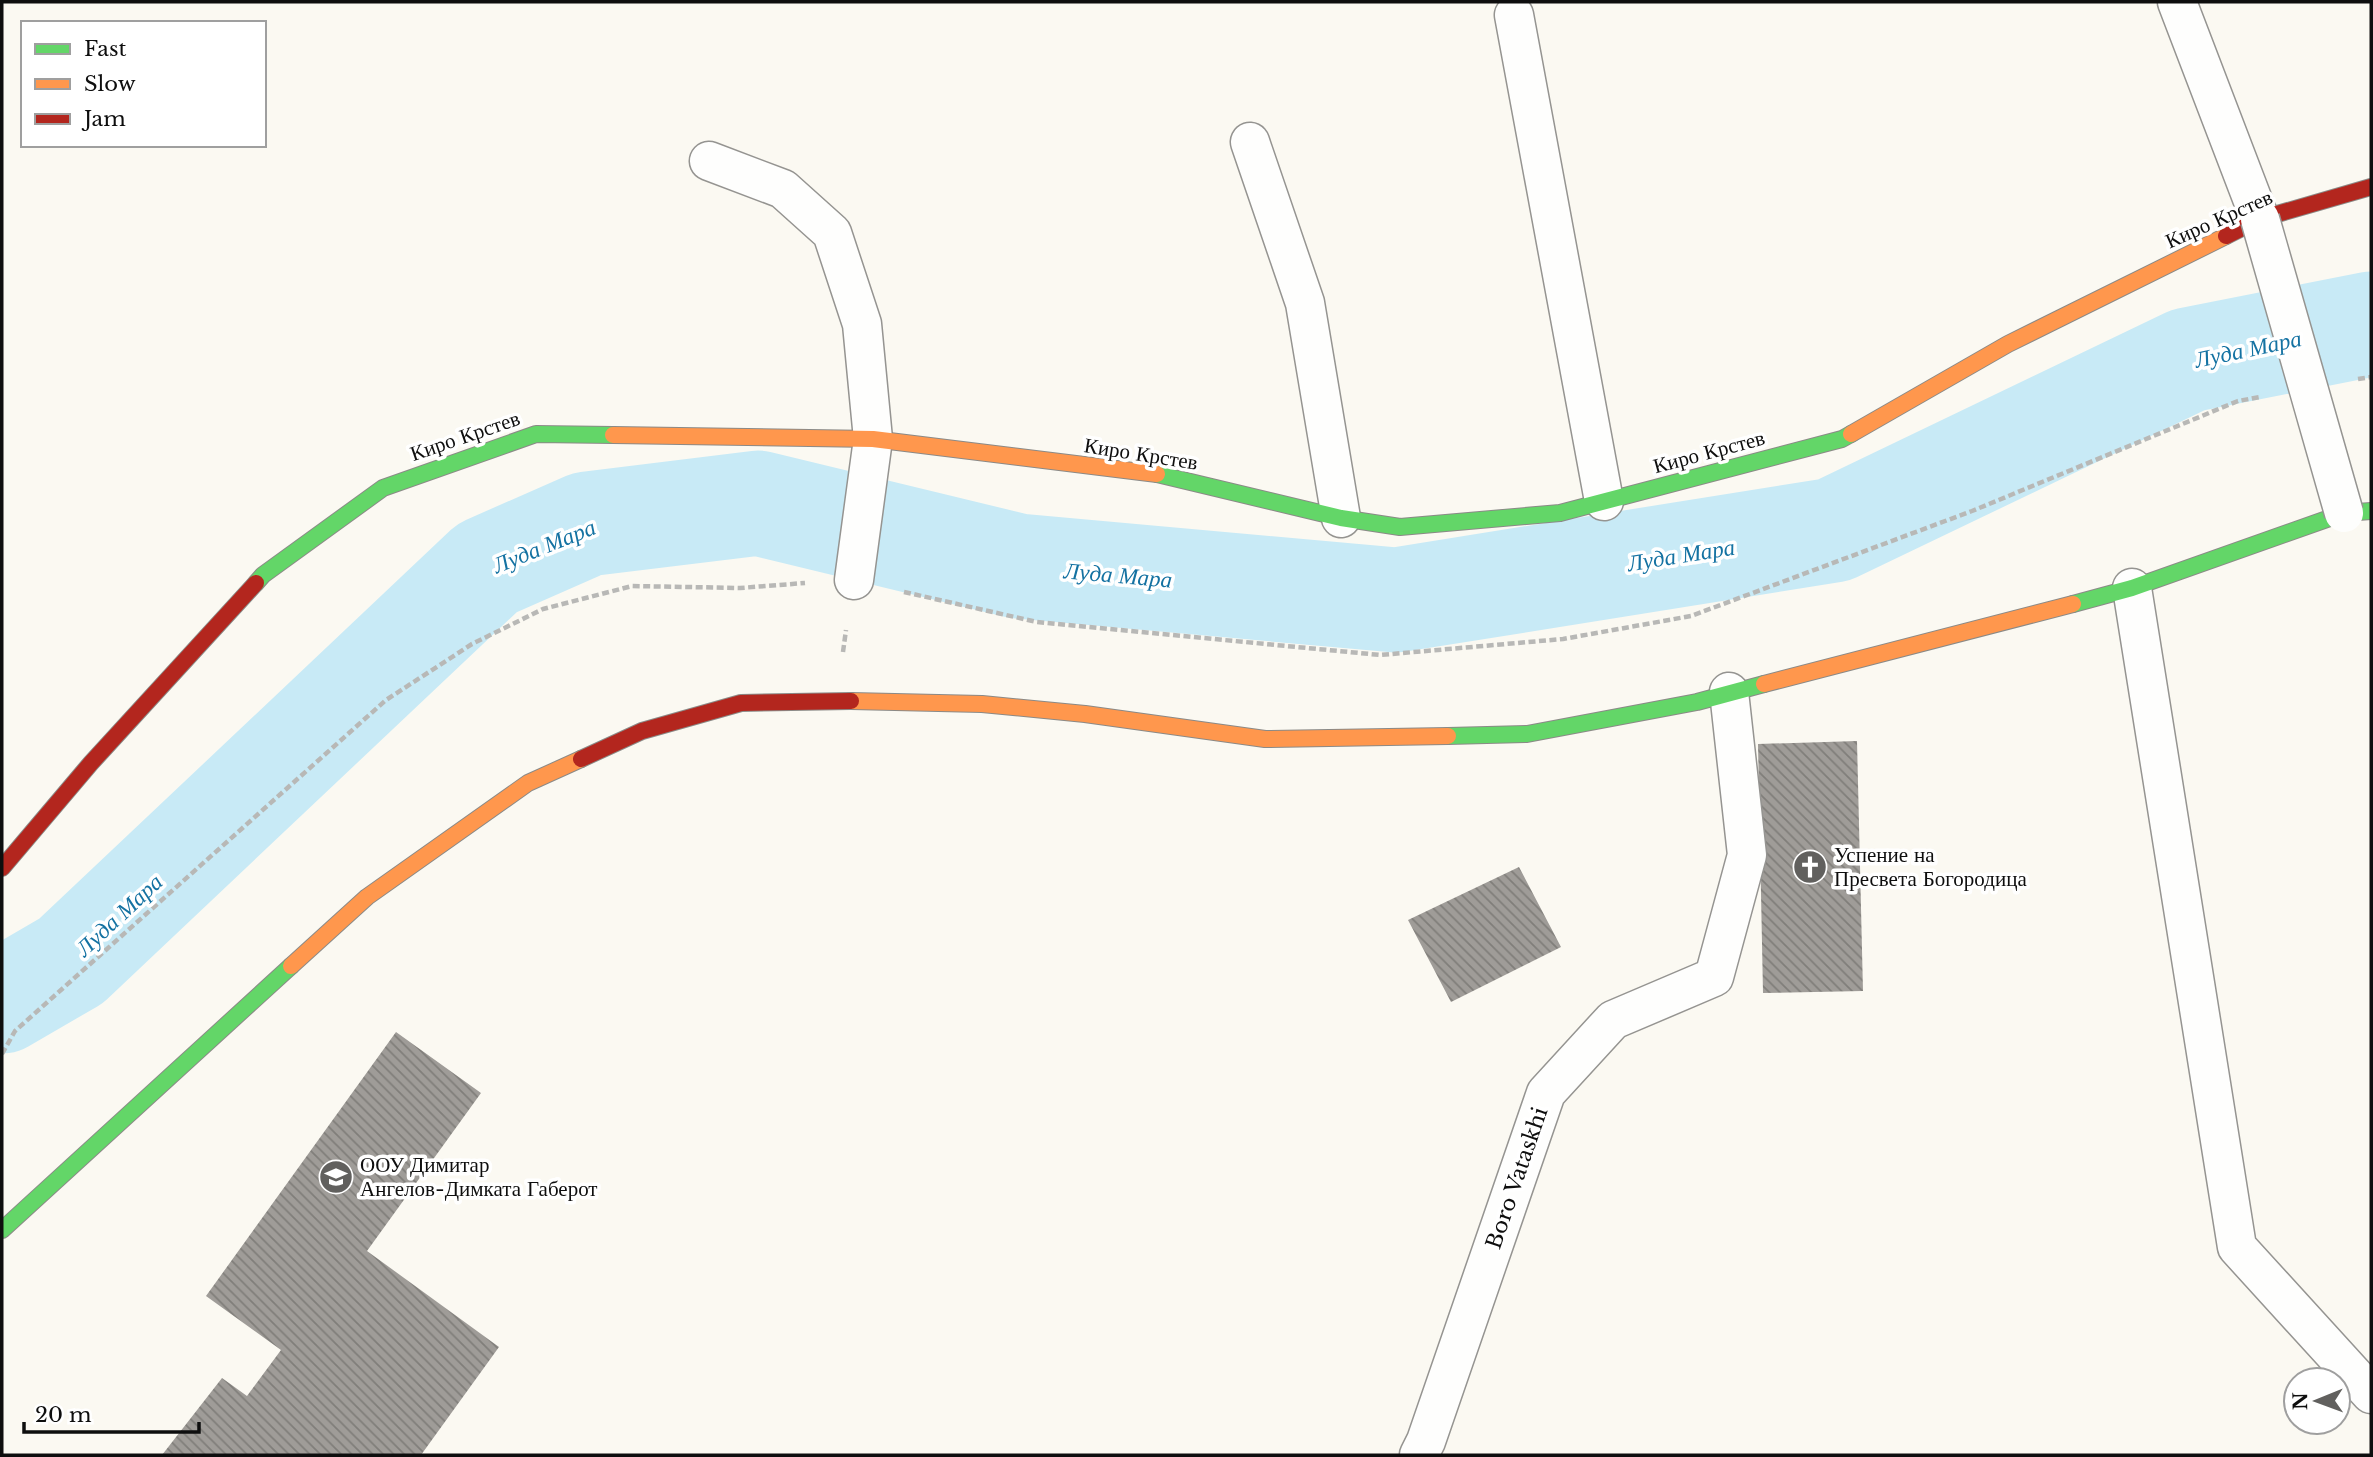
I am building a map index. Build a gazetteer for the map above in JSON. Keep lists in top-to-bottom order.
{
  "streets": {
    "street": ["Киро Крстев", "Boro Vataskhi"]
  },
  "water": ["Луда Мара"],
  "places": {
    "church": ["Успение на Пресвета Богородица"],
    "school or university": ["ООУ Димитар Ангелов-Димката Габерот"]
  },
  "legend": ["Fast", "Slow", "Jam"],
  "scale_bar": "20 m",
  "north": "left"
}
